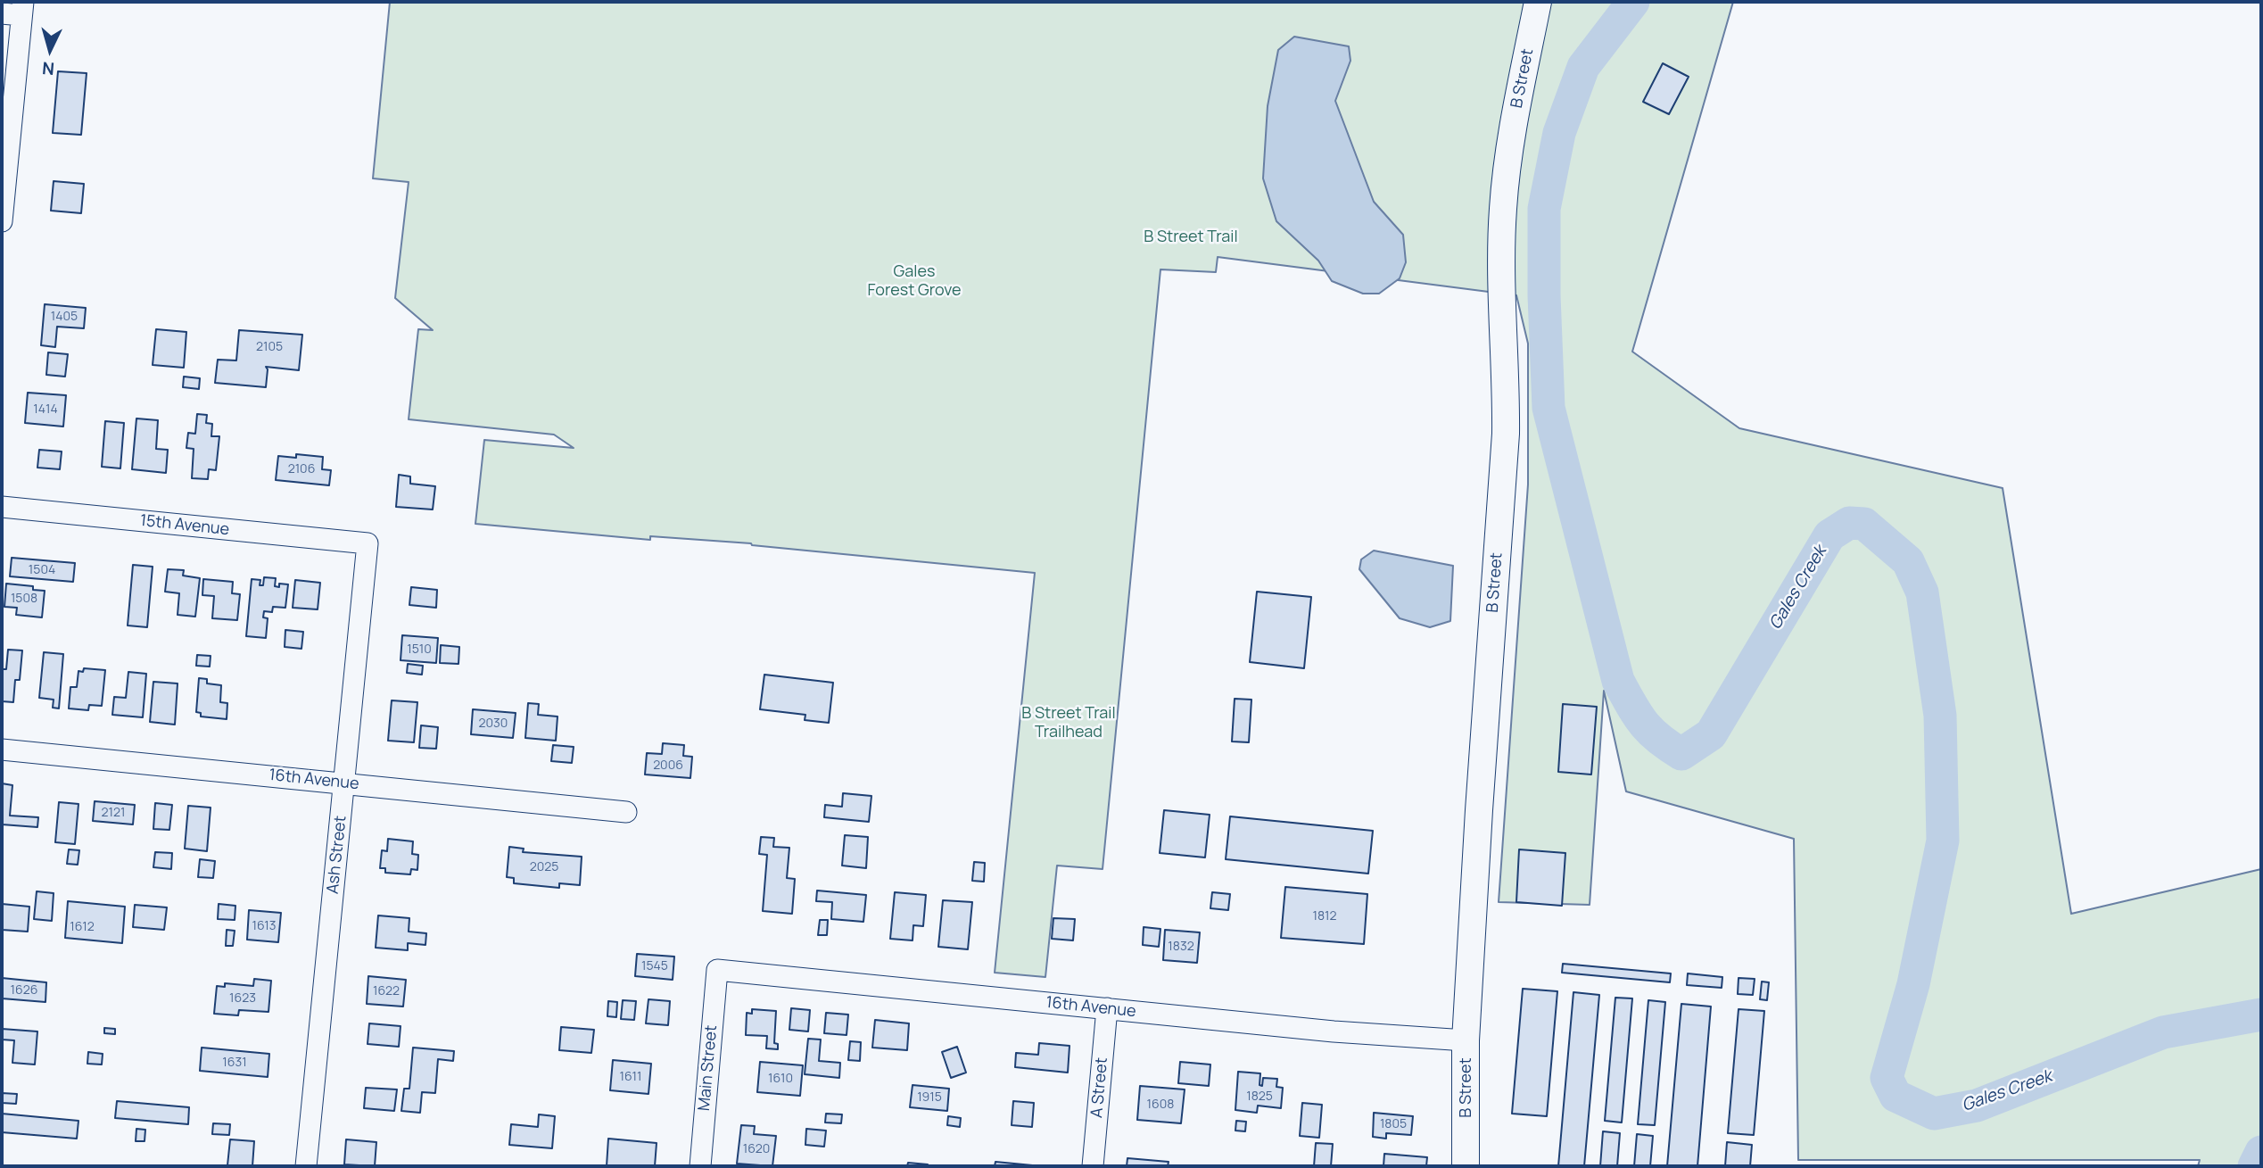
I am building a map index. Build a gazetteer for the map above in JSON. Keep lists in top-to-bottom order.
{
  "streets": {
    "main road": ["B Street"],
    "street": [
      "15th Avenue",
      "16th Avenue",
      "Ash Street",
      "Main Street",
      "A Street"
    ]
  },
  "crossings": [
    ["B Street", "16th Avenue"],
    ["15th Avenue", "Ash Street"],
    ["16th Avenue", "Ash Street"],
    ["16th Avenue", "Main Street"],
    ["16th Avenue", "A Street"]
  ],
  "water": ["Gales Creek"],
  "parks": ["B Street Trail", "Gales Forest Grove", "B Street Trail Trailhead"],
  "house_numbers": [
    "1405",
    "2105",
    "1414",
    "2106",
    "1504",
    "1508",
    "1510",
    "2030",
    "2006",
    "2121",
    "2025",
    "1812",
    "1613",
    "1612",
    "1832",
    "1545",
    "1626",
    "1622",
    "1623",
    "1631",
    "1611",
    "1610",
    "1825",
    "1915",
    "1608",
    "1805",
    "1620"
  ],
  "north": "bottom"
}
